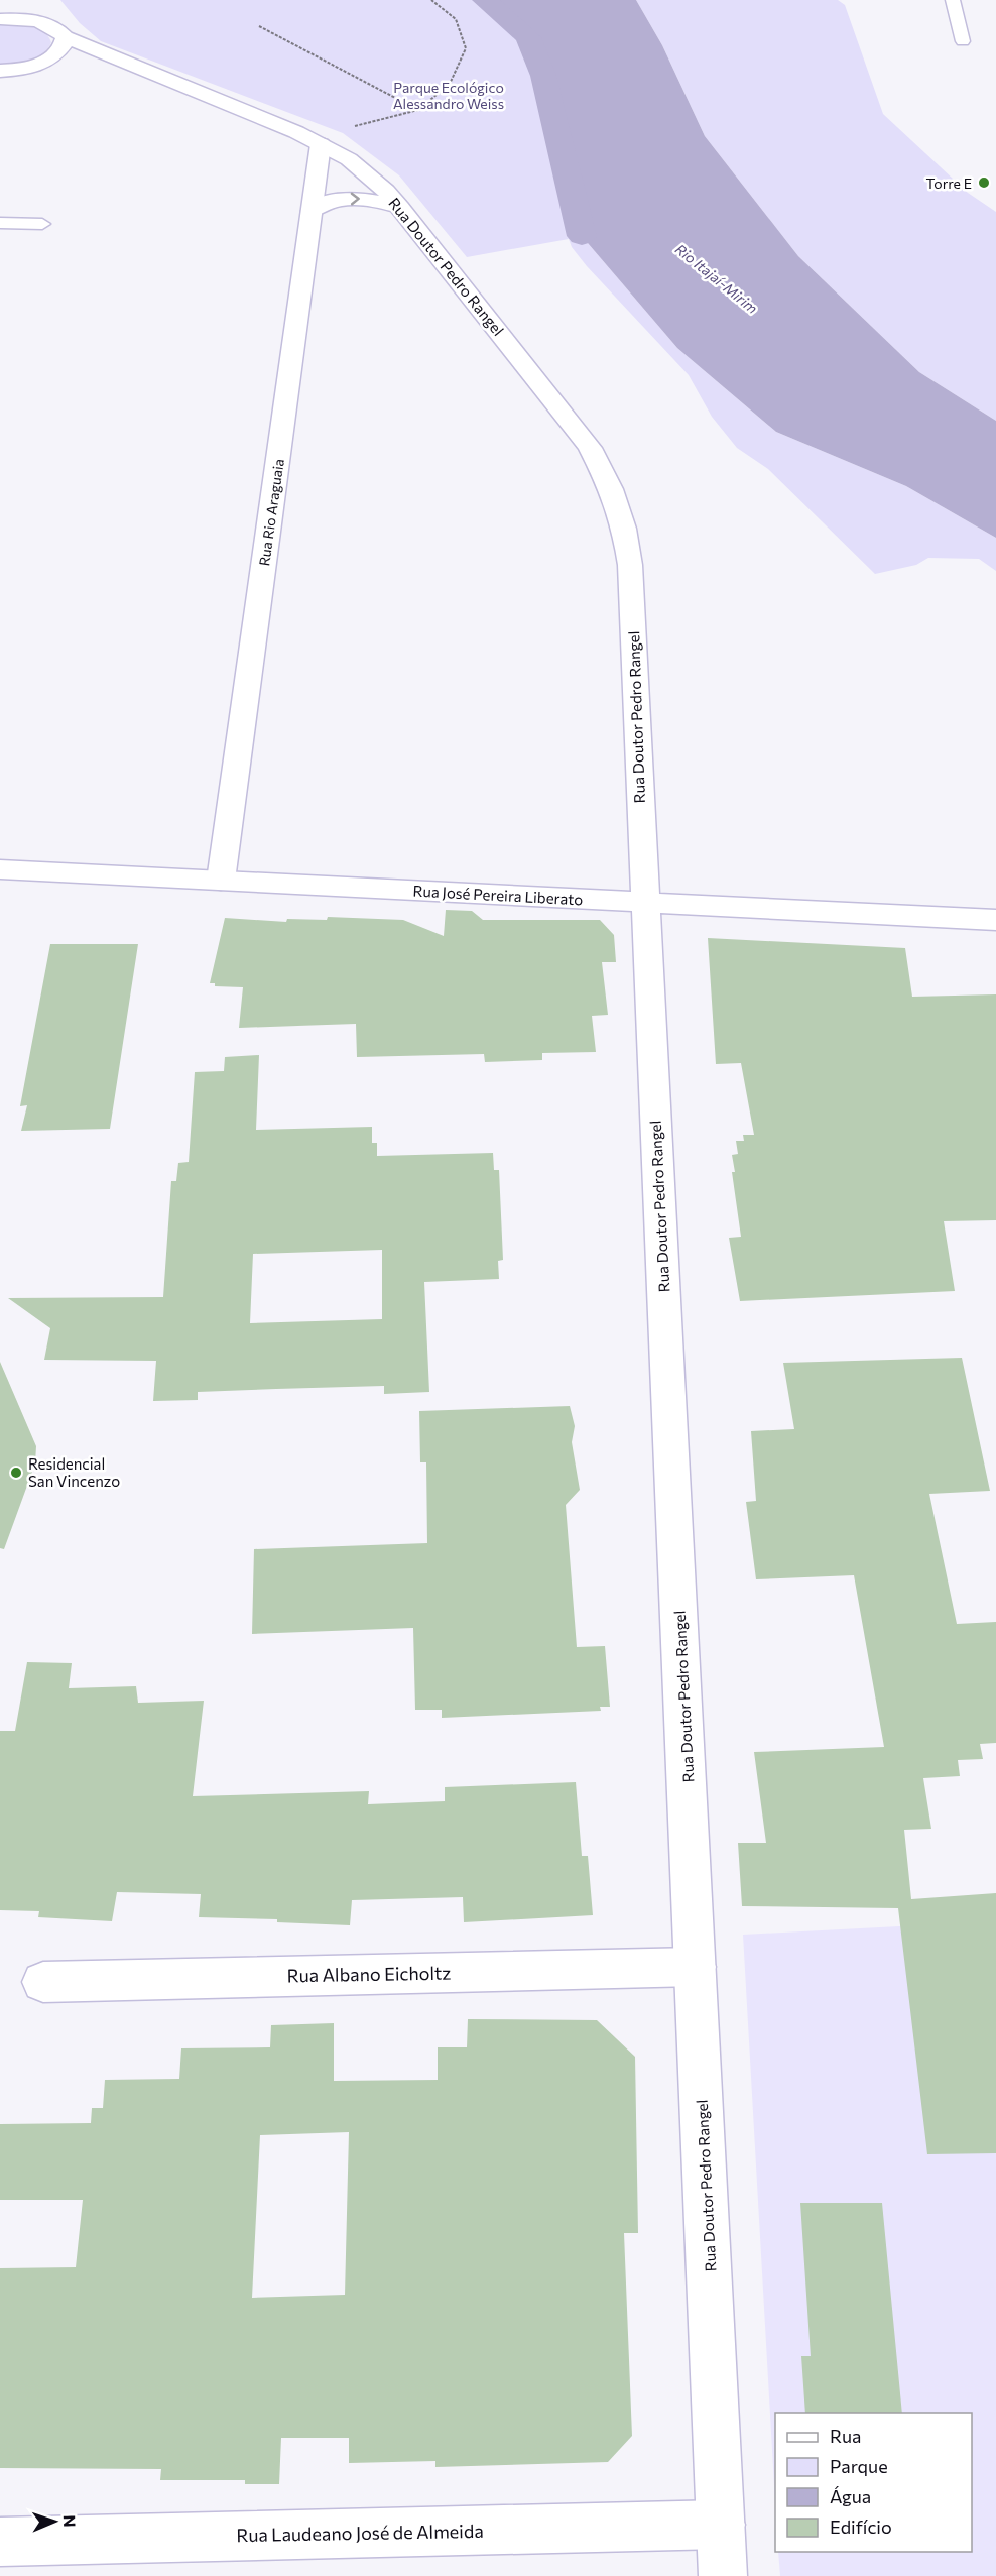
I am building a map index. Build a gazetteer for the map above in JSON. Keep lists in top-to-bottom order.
{
  "streets": {
    "main road": [
      "Rua Doutor Pedro Rangel",
      "Rua Rio Araguaia",
      "Rua José Pereira Liberato",
      "Rua Albano Eicholtz",
      "Rua Laudeano José de Almeida"
    ]
  },
  "crossings": [
    ["Rua Doutor Pedro Rangel", "Rua Rio Araguaia"],
    ["Rua Doutor Pedro Rangel", "Rua José Pereira Liberato"],
    ["Rua Doutor Pedro Rangel", "Rua Albano Eicholtz"],
    ["Rua Doutor Pedro Rangel", "Rua Laudeano José de Almeida"],
    ["Rua Rio Araguaia", "Rua José Pereira Liberato"]
  ],
  "water": ["Rio Itajaí-Mirim"],
  "parks": ["Parque Ecológico Alessandro Weiss"],
  "places": ["Torre E", "Residencial San Vincenzo"],
  "legend": [
    "Rua",
    "Parque",
    "Água",
    "Edifício"
  ],
  "north": "right"
}
